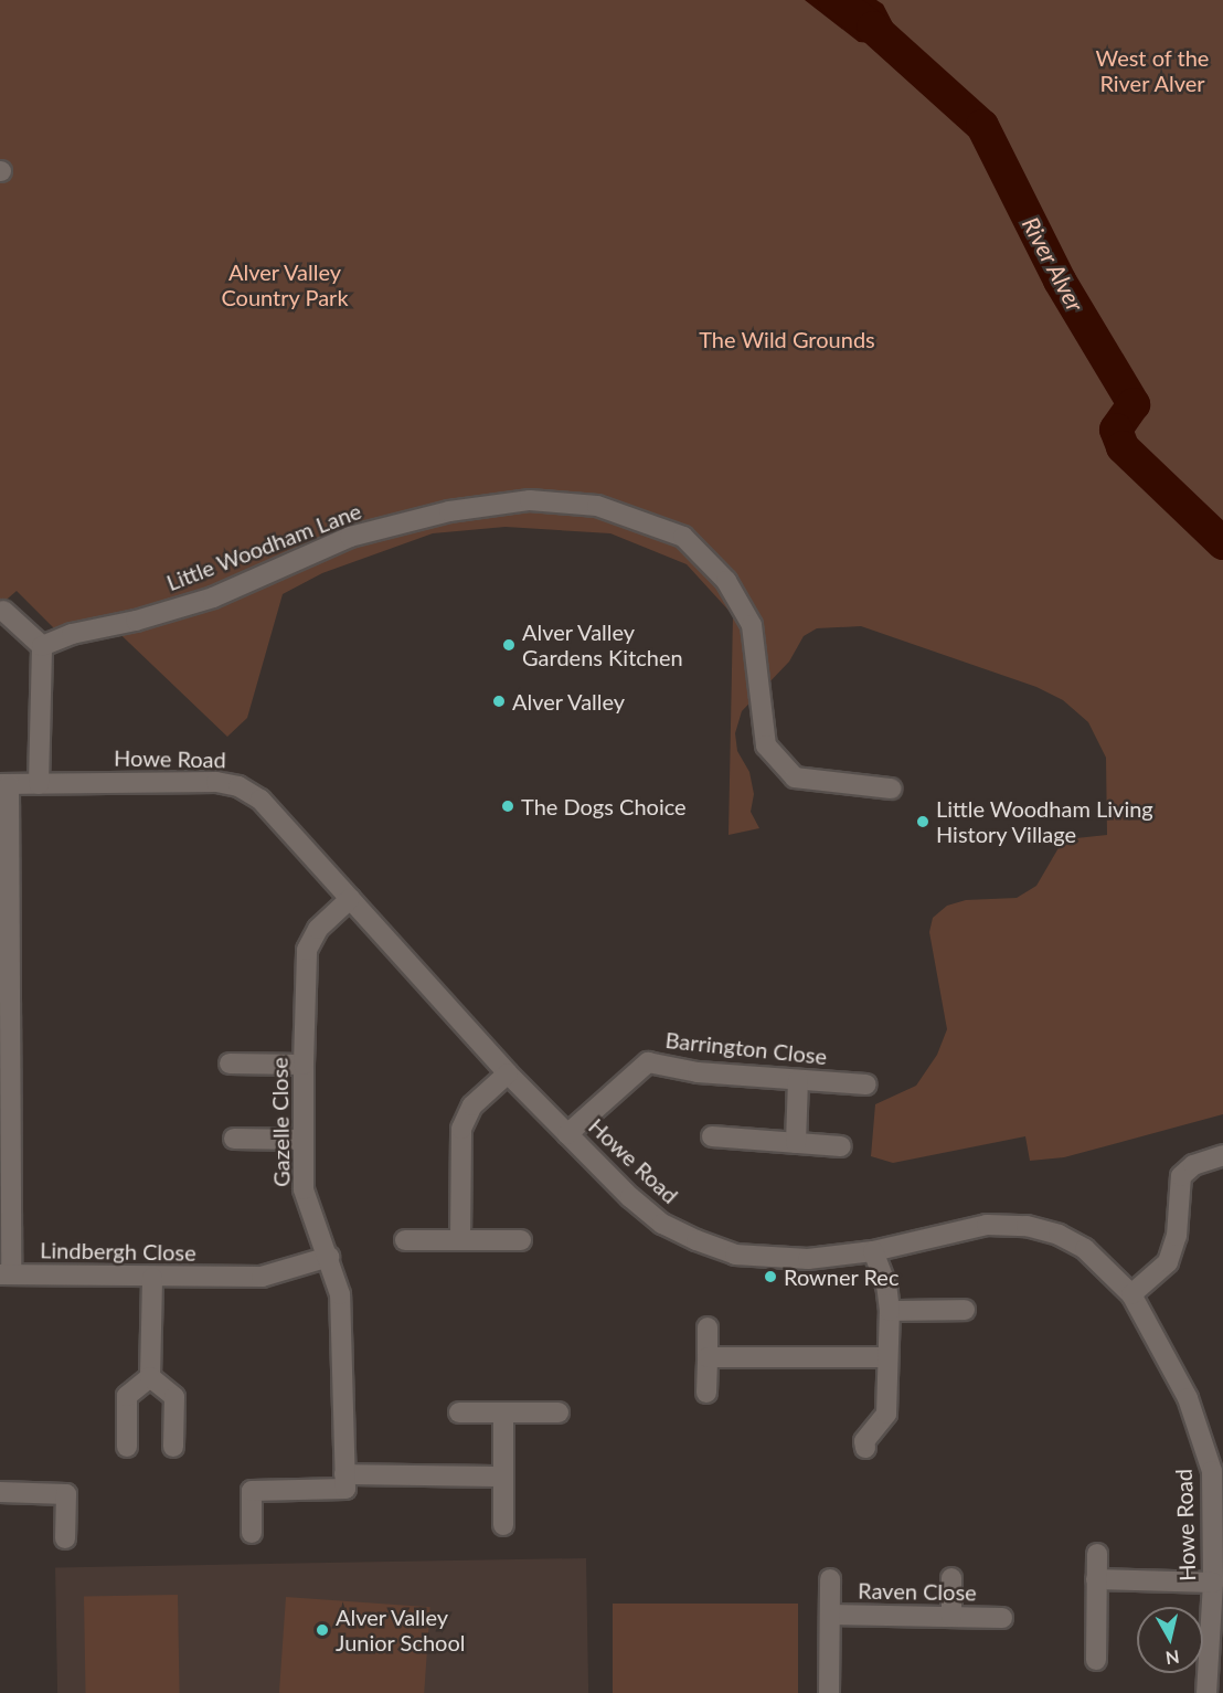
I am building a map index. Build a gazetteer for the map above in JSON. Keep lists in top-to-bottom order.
{
  "streets": {
    "street": [
      "Little Woodham Lane",
      "Howe Road",
      "Barrington Close",
      "Gazelle Close",
      "Lindbergh Close",
      "Raven Close"
    ]
  },
  "crossings": [
    ["Howe Road", "Barrington Close"],
    ["Howe Road", "Gazelle Close"],
    ["Gazelle Close", "Lindbergh Close"]
  ],
  "water": ["River Alver"],
  "parks": ["West of the River Alver", "Alver Valley Country Park", "The Wild Grounds"],
  "places": [
    "Alver Valley Gardens Kitchen",
    "Alver Valley",
    "The Dogs Choice",
    "Little Woodham Living History Village",
    "Rowner Rec",
    "Alver Valley Junior School"
  ],
  "north": "bottom"
}
